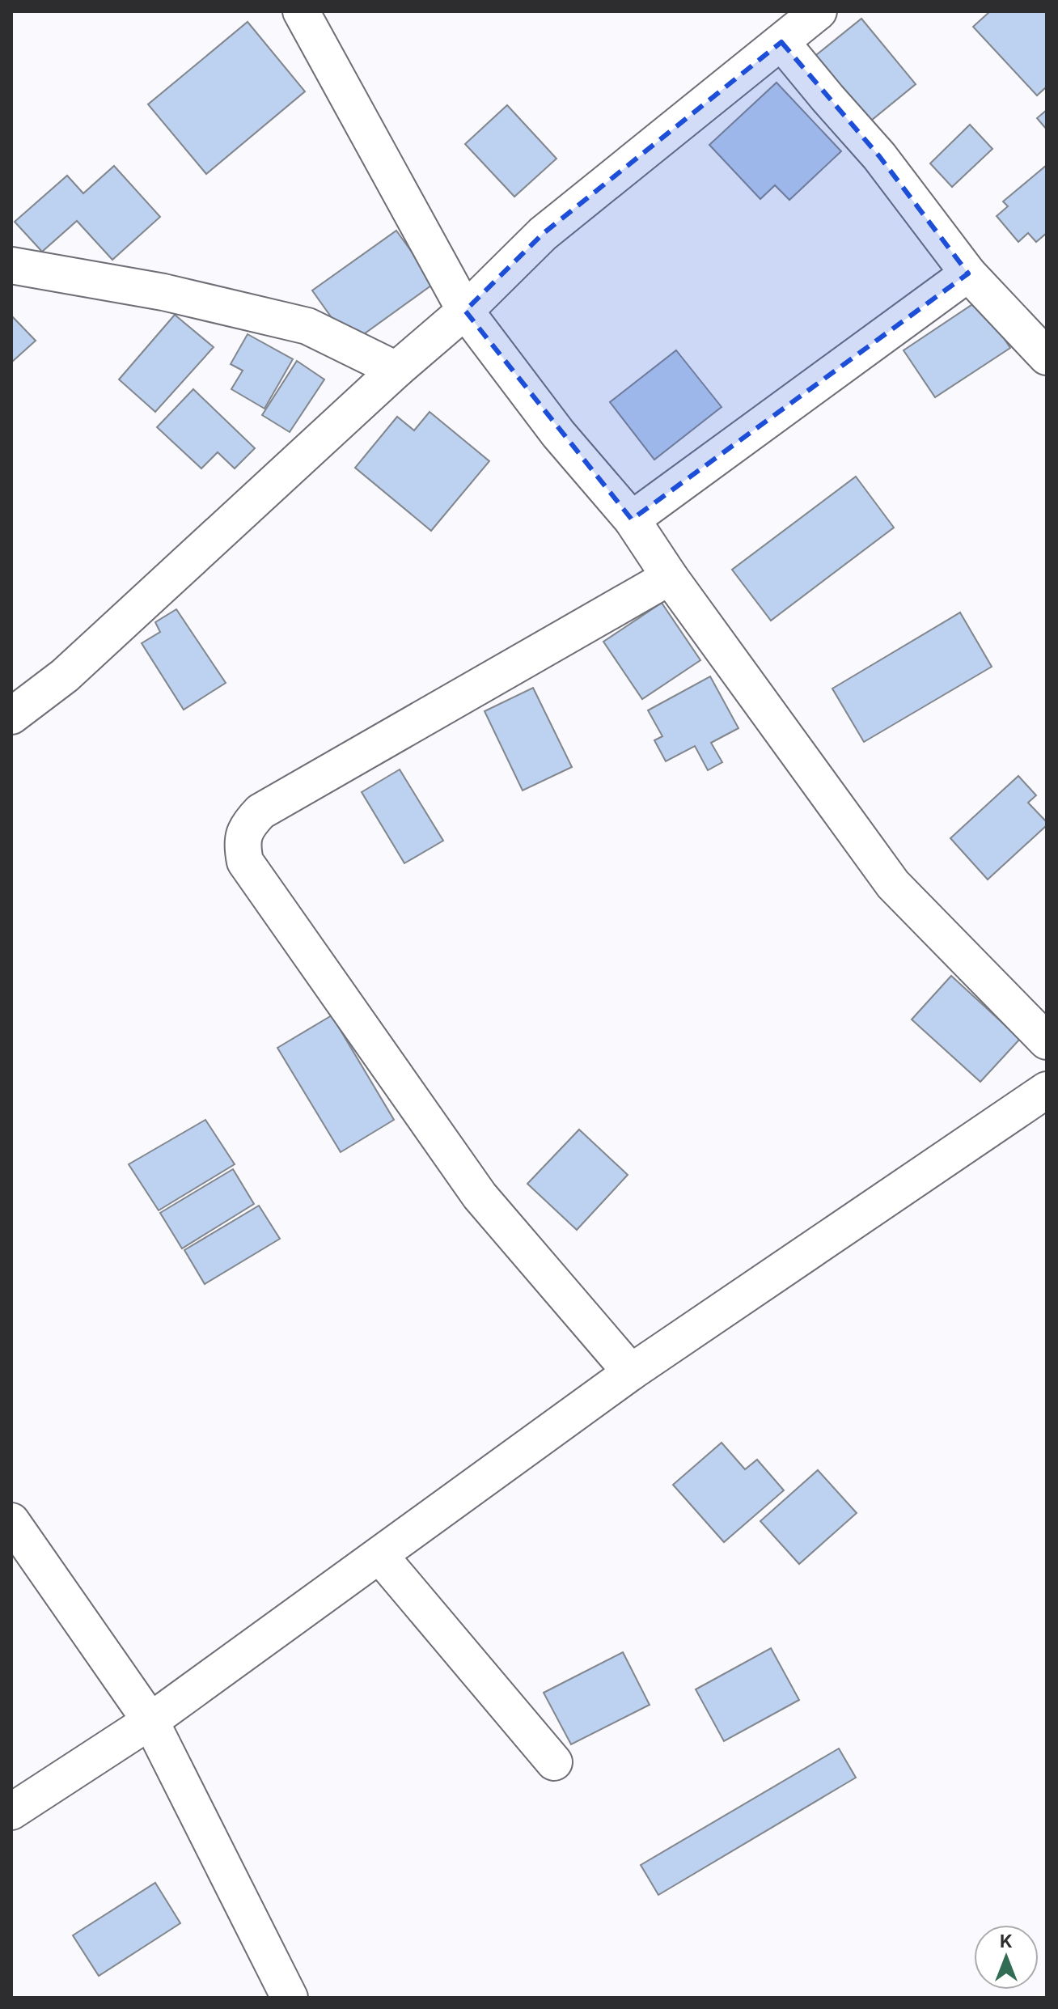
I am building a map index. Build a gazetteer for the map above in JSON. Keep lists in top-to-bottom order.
{
  "north": "top"
}
